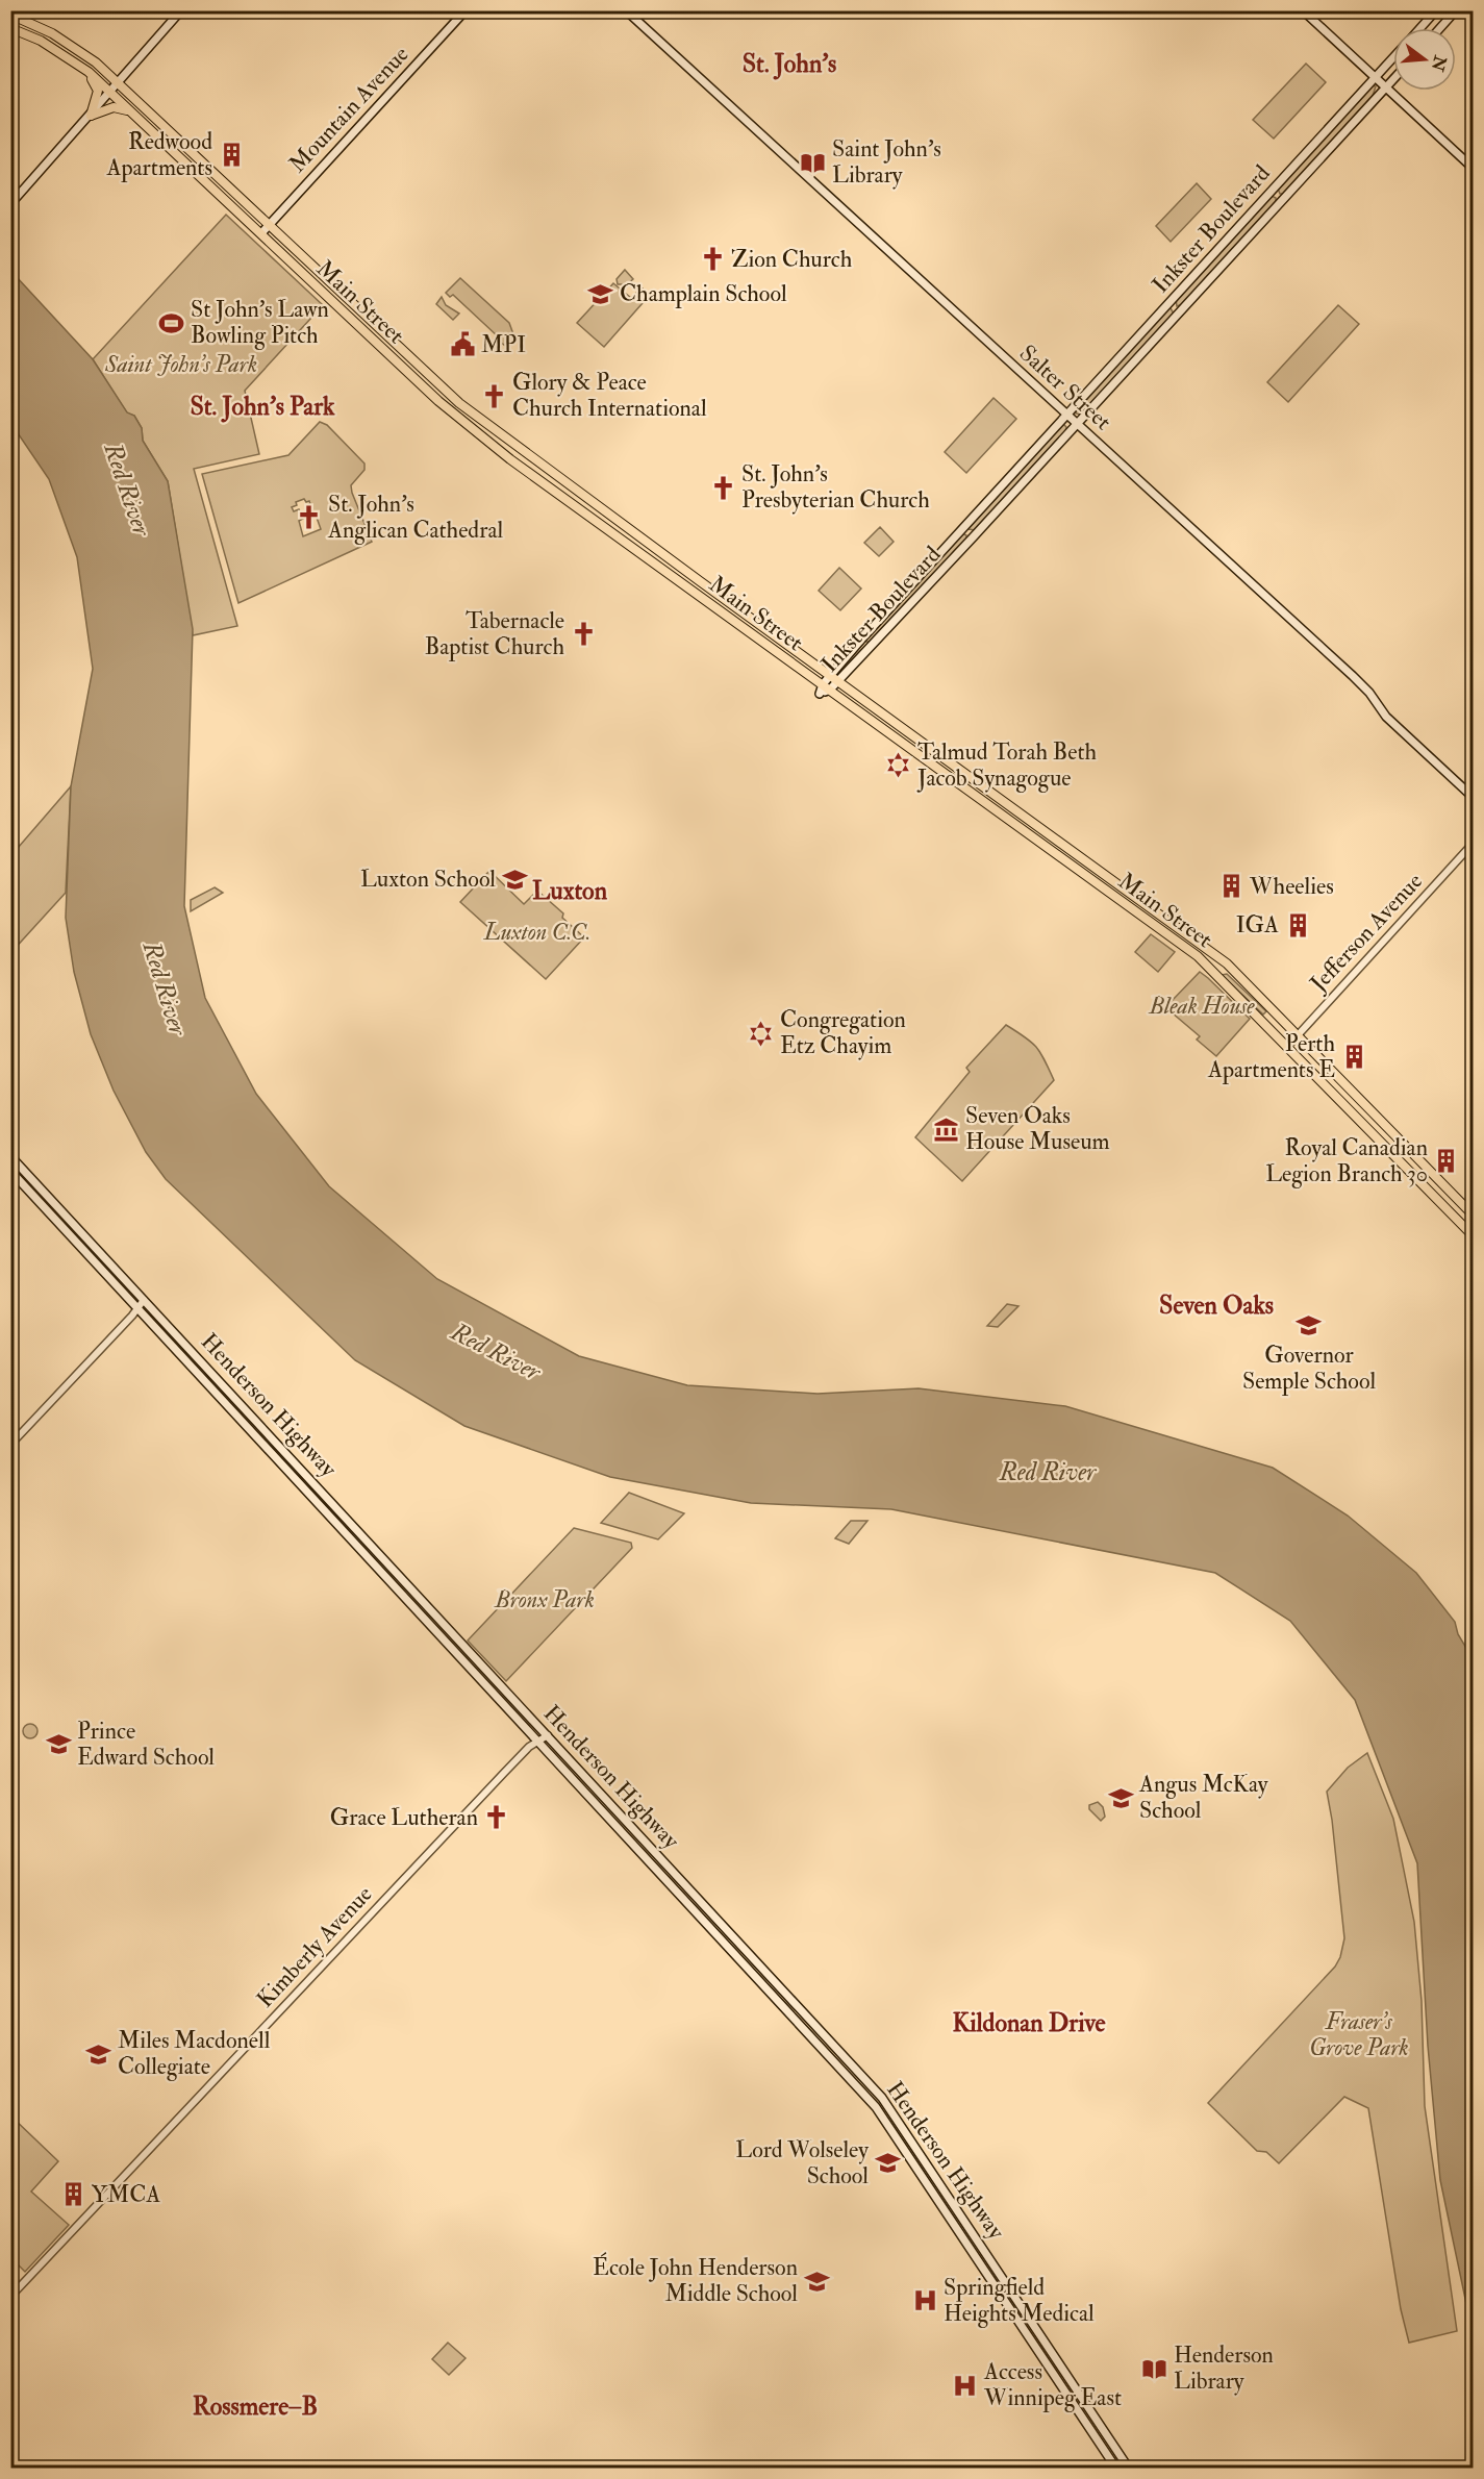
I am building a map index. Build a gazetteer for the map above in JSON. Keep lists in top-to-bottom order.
{
  "streets": {
    "main road": [
      "Mountain Avenue",
      "Inkster Boulevard",
      "Main Street",
      "Salter Street",
      "Henderson Highway"
    ],
    "street": ["Jefferson Avenue", "Kimberly Avenue"]
  },
  "crossings": [
    ["Mountain Avenue", "Main Street"],
    ["Inkster Boulevard", "Main Street"],
    ["Inkster Boulevard", "Salter Street"],
    ["Main Street", "Jefferson Avenue"],
    ["Henderson Highway", "Kimberly Avenue"]
  ],
  "districts": [
    "St. John's",
    "St. John's Park",
    "Luxton",
    "Seven Oaks",
    "Kildonan Drive",
    "Rossmere–B"
  ],
  "water": ["Red River"],
  "parks": [
    "Saint John's Park",
    "Luxton C.C.",
    "Bleak House",
    "Bronx Park",
    "Fraser's Grove Park"
  ],
  "places": {
    "building": [
      "Redwood Apartments",
      "Wheelies",
      "IGA",
      "Perth Apartments E",
      "Royal Canadian Legion Branch 30",
      "YMCA"
    ],
    "library": ["Saint John's Library", "Henderson Library"],
    "church": [
      "Zion Church",
      "Glory & Peace Church International",
      "St. John's Presbyterian Church",
      "St. John’s Anglican Cathedral",
      "Tabernacle Baptist Church",
      "Grace Lutheran"
    ],
    "school or university": [
      "Champlain School",
      "Luxton School",
      "Governor Semple School",
      "Prince Edward School",
      "Angus McKay School",
      "Miles Macdonell Collegiate",
      "Lord Wolseley School",
      "École John Henderson Middle School"
    ],
    "sports": ["St John's Lawn Bowling Pitch"],
    "public building": ["MPI"],
    "synagogue": ["Talmud Torah Beth Jacob Synagogue", "Congregation Etz Chayim"],
    "museum": ["Seven Oaks House Museum"],
    "hospital": ["Springfield Heights Medical", "Access Winnipeg East"]
  },
  "north": "right"
}
